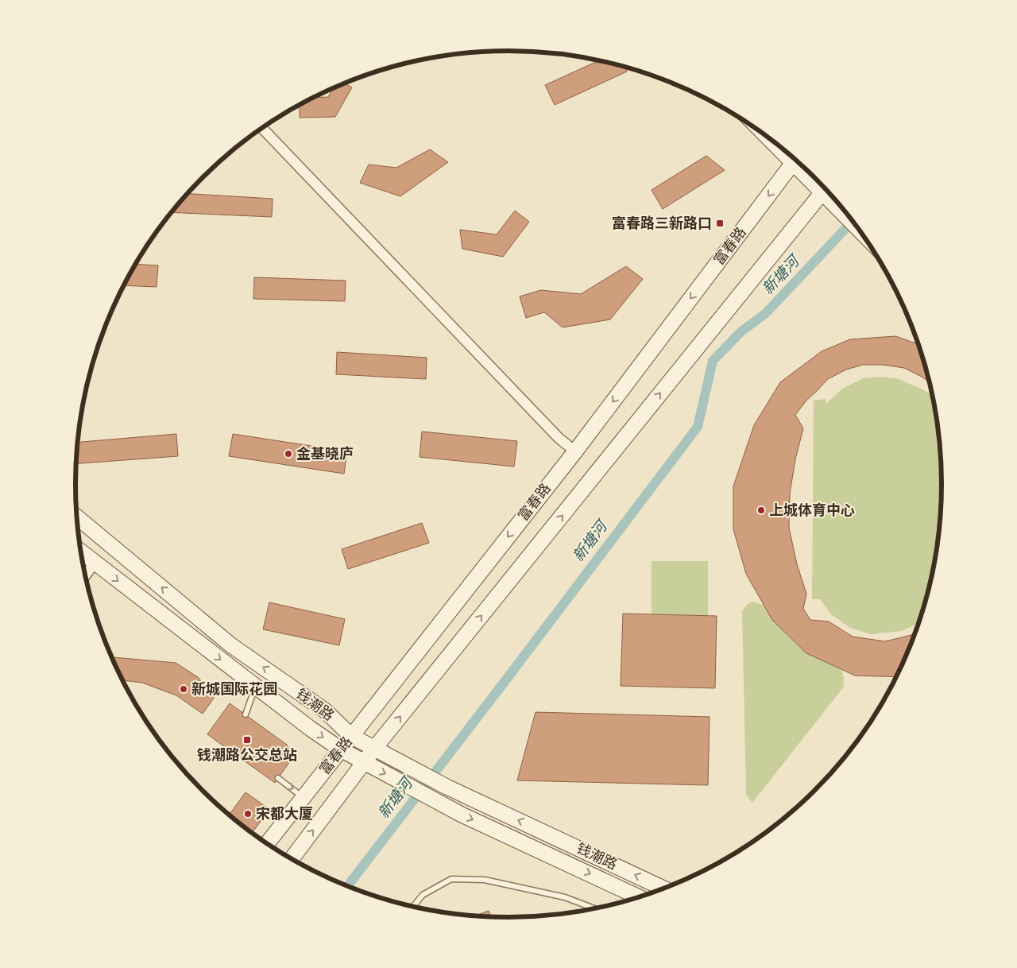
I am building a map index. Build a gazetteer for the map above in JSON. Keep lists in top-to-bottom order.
{
  "streets": {
    "main road": ["富春路", "钱潮路"]
  },
  "crossings": [
    ["富春路", "钱潮路"]
  ],
  "water": ["新塘河"],
  "places": {
    "transit": ["富春路三新路口", "钱潮路公交总站"],
    "other": [
      "金基晓庐",
      "上城体育中心",
      "新城国际花园",
      "宋都大厦"
    ]
  }
}
